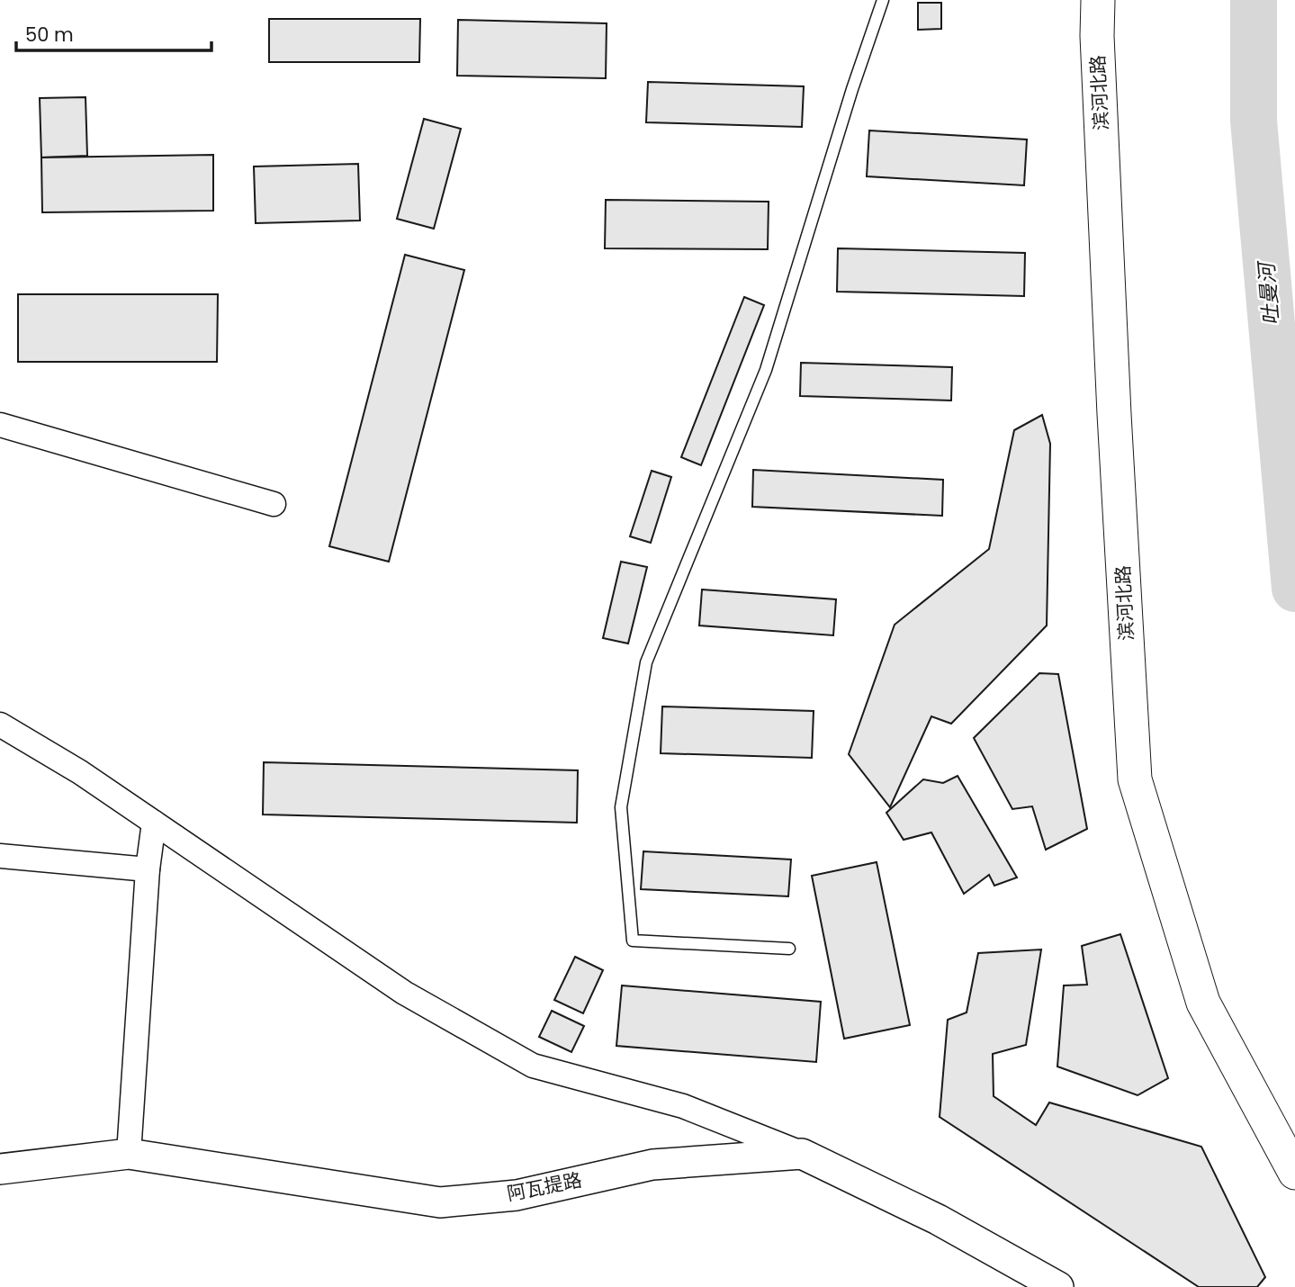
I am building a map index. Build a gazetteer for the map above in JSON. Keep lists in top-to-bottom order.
{
  "streets": {
    "main road": ["滨河北路"],
    "street": ["阿瓦提路"]
  },
  "water": ["吐曼河"],
  "scale_bar": "50 m"
}
